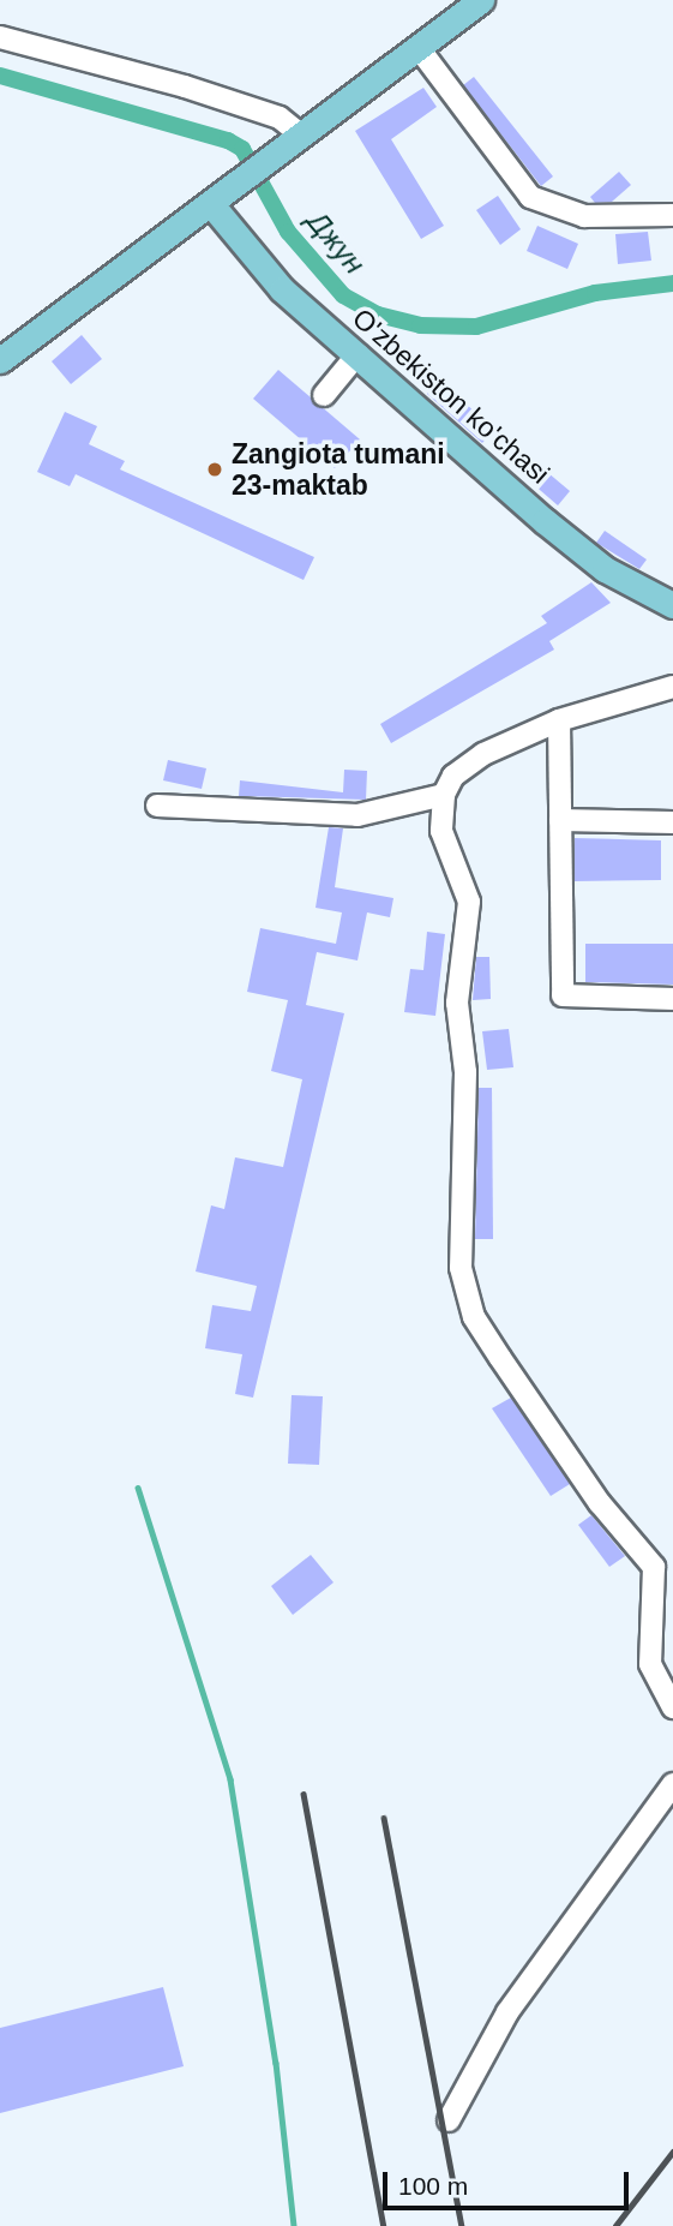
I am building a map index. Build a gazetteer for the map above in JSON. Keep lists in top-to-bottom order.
{
  "streets": {
    "main road": ["O'zbekiston ko'chasi"]
  },
  "water": ["Джун"],
  "places": ["Zangiota tumani 23-maktab"],
  "scale_bar": "100 m"
}
